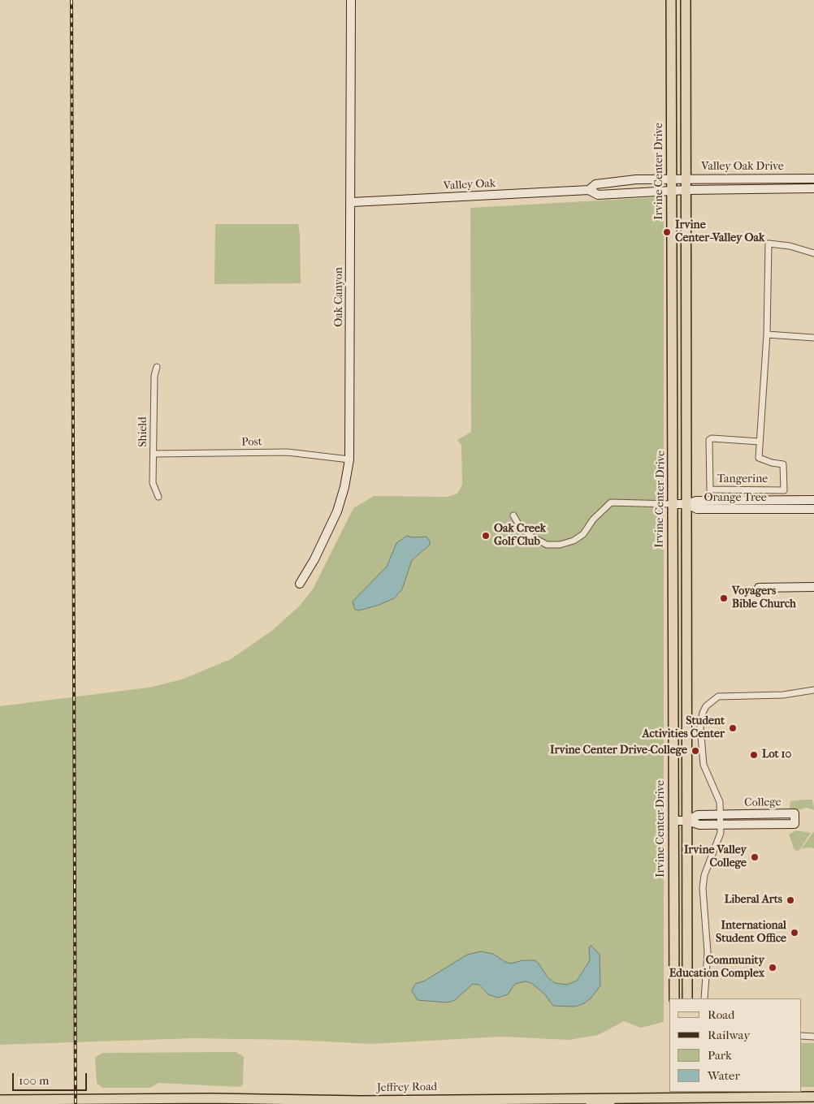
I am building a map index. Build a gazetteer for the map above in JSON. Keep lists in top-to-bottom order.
{
  "streets": {
    "main road": ["Irvine Center Drive", "Jeffrey Road"],
    "street": [
      "Valley Oak Drive",
      "Valley Oak",
      "Oak Canyon",
      "Shield",
      "Post",
      "Tangerine",
      "Orange Tree",
      "College"
    ]
  },
  "crossings": [
    ["Valley Oak Drive", "Irvine Center Drive"],
    ["Valley Oak Drive", "Valley Oak"],
    ["Irvine Center Drive", "Valley Oak"],
    ["Irvine Center Drive", "College"],
    ["Valley Oak", "Oak Canyon"],
    ["Oak Canyon", "Post"],
    ["Shield", "Post"]
  ],
  "places": [
    "Irvine Center-Valley Oak",
    "Oak Creek Golf Club",
    "Voyagers Bible Church",
    "Student Activities Center",
    "Irvine Center Drive-College",
    "Lot 10",
    "Irvine Valley College",
    "Liberal Arts",
    "International Student Office",
    "Community Education Complex"
  ],
  "legend": [
    "Road",
    "Railway",
    "Park",
    "Water"
  ],
  "scale_bar": "100 m"
}
